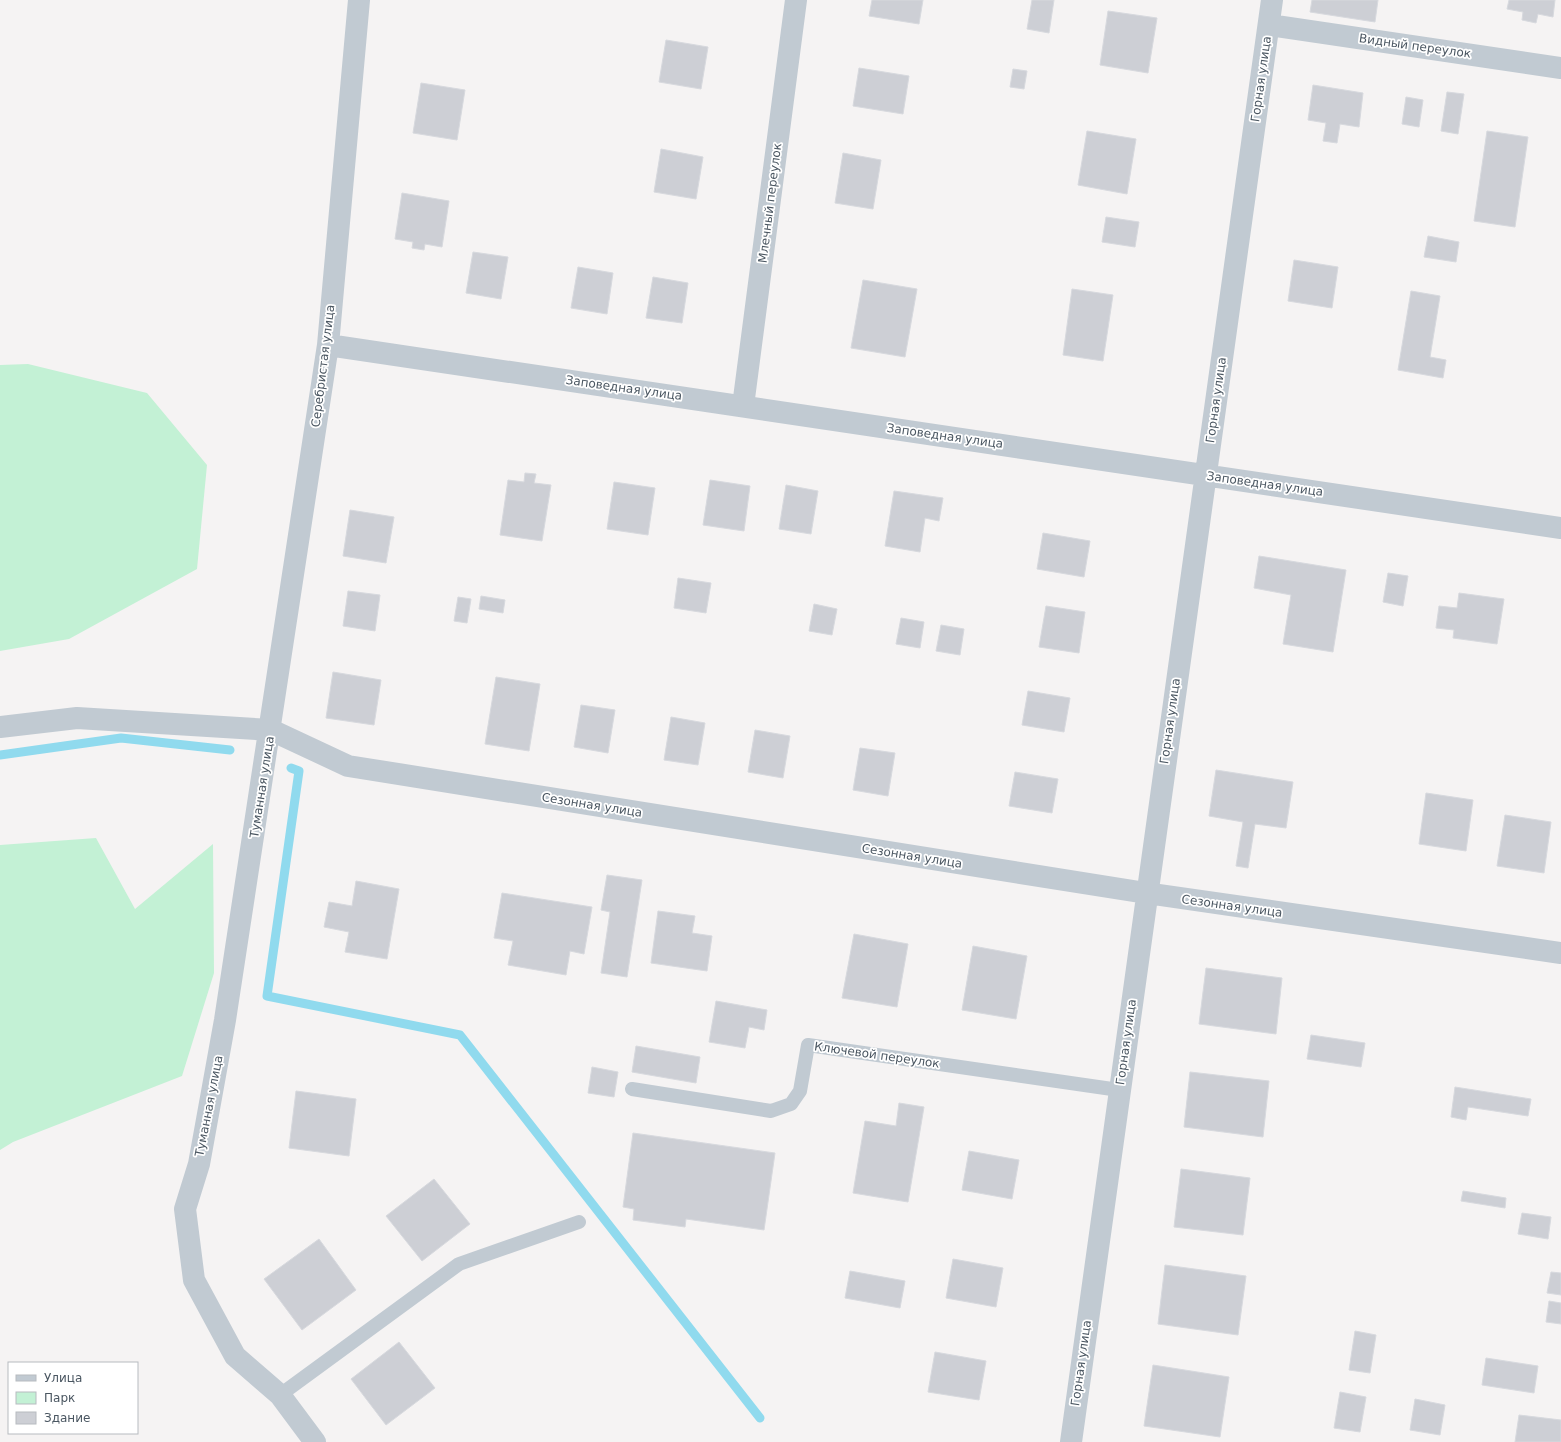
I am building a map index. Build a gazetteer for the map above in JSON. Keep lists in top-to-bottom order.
{
  "streets": {
    "street": [
      "Видный переулок",
      "Горная улица",
      "Млечный переулок",
      "Серебристая улица",
      "Заповедная улица",
      "Туманная улица",
      "Сезонная улица"
    ],
    "lane": ["Ключевой переулок"]
  },
  "crossings": [
    ["Видный переулок", "Горная улица"],
    ["Горная улица", "Заповедная улица"],
    ["Горная улица", "Сезонная улица"],
    ["Горная улица", "Ключевой переулок"],
    ["Млечный переулок", "Заповедная улица"],
    ["Серебристая улица", "Заповедная улица"],
    ["Серебристая улица", "Туманная улица"],
    ["Серебристая улица", "Сезонная улица"],
    ["Туманная улица", "Сезонная улица"]
  ],
  "legend": ["Улица", "Парк", "Здание"]
}
